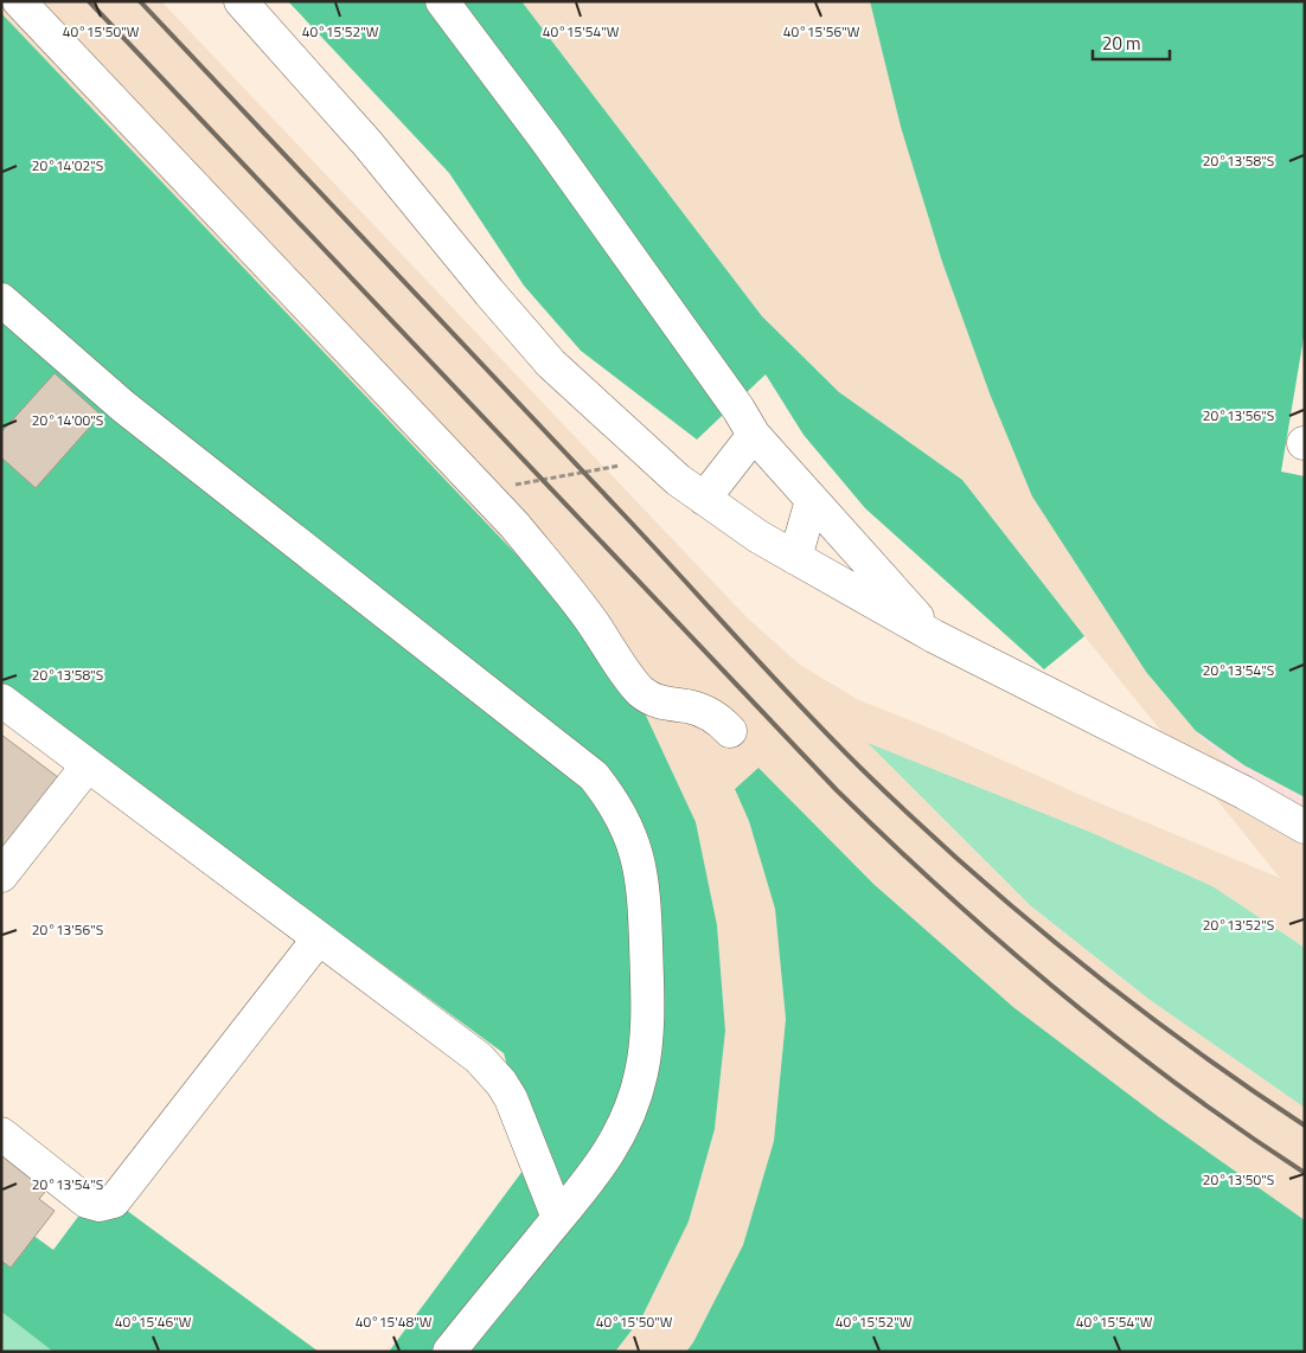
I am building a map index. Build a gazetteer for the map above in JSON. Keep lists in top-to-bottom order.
{
  "scale_bar": "20 m",
  "coordinates": [
    "40°15'50\"W",
    "40°15'52\"W",
    "40°15'54\"W",
    "40°15'56\"W",
    "20°13'58\"S",
    "20°14'02\"S",
    "20°13'56\"S",
    "20°14'00\"S",
    "20°13'54\"S",
    "20°13'52\"S",
    "20°13'50\"S",
    "40°15'46\"W",
    "40°15'48\"W"
  ]
}
